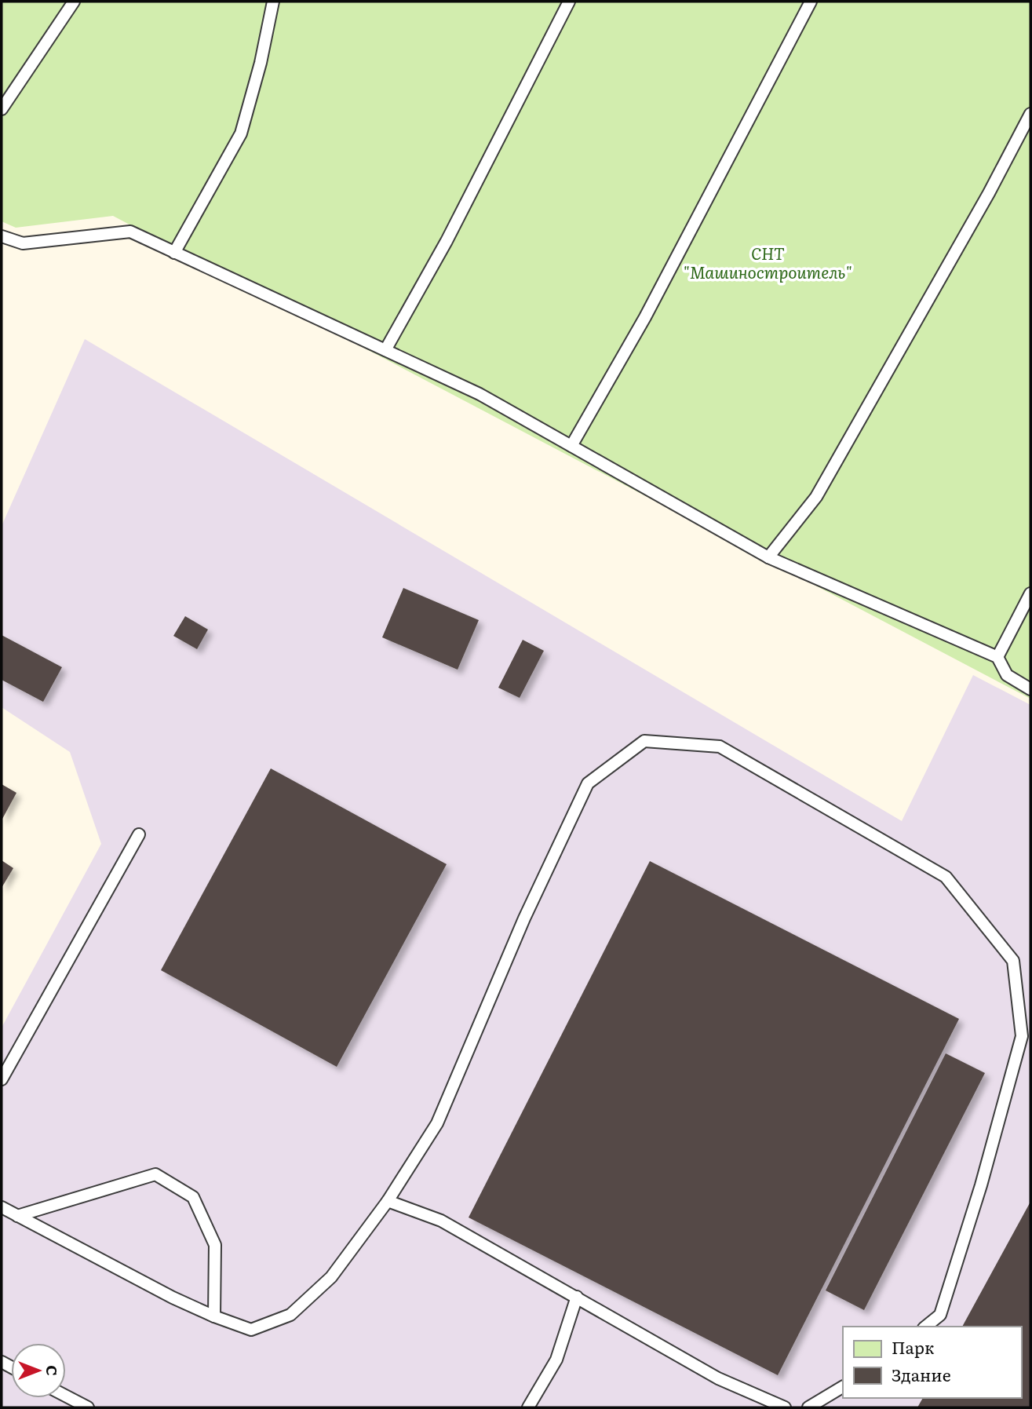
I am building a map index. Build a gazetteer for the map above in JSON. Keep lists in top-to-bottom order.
{
  "parks": ["СНТ \"Машиностроитель\""],
  "legend": ["Парк", "Здание"],
  "north": "right"
}
